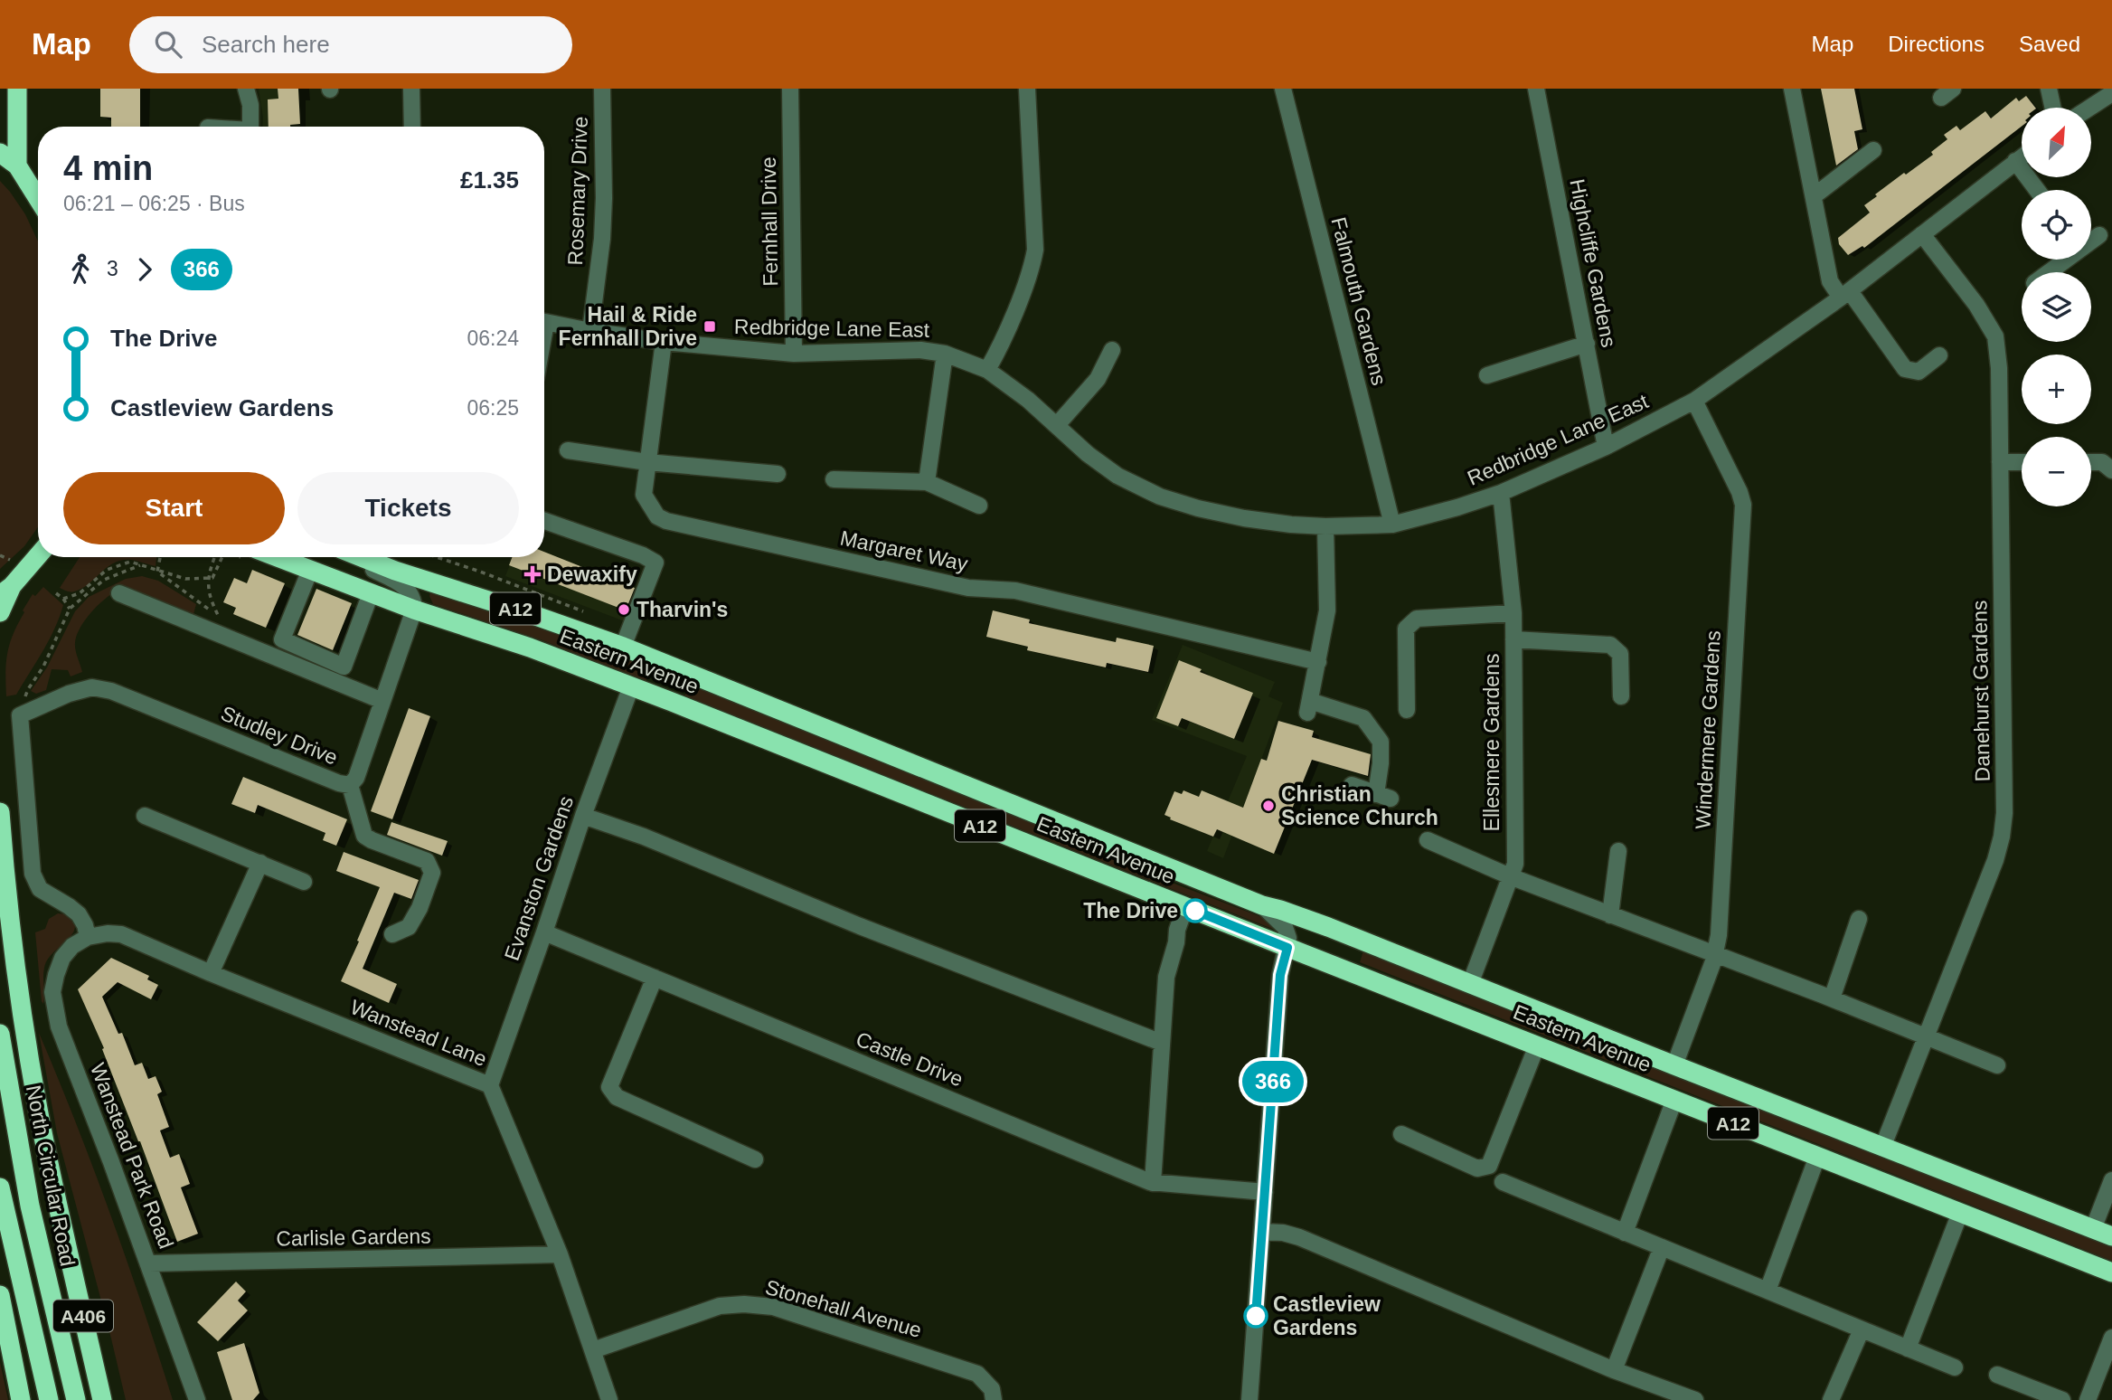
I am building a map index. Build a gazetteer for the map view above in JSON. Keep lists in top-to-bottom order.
{
  "streets": {
    "highway": [
      "A12",
      "Eastern Avenue",
      "North Circular Road",
      "A406"
    ],
    "street": [
      "Rosemary Drive",
      "Fernhall Drive",
      "Highcliffe Gardens",
      "Falmouth Gardens",
      "Redbridge Lane East",
      "Margaret Way",
      "Danehurst Gardens",
      "Windermere Gardens",
      "Studley Drive",
      "Ellesmere Gardens",
      "Evanston Gardens",
      "Wanstead Lane",
      "Castle Drive",
      "Wanstead Park Road",
      "Carlisle Gardens",
      "Stonehall Avenue"
    ]
  },
  "crossings": [
    ["Rosemary Drive", "Redbridge Lane East"],
    ["Fernhall Drive", "Redbridge Lane East"],
    ["Highcliffe Gardens", "Redbridge Lane East"],
    ["Falmouth Gardens", "Redbridge Lane East"],
    ["Redbridge Lane East", "Margaret Way"],
    ["Redbridge Lane East", "Danehurst Gardens"],
    ["Redbridge Lane East", "Windermere Gardens"],
    ["Redbridge Lane East", "Ellesmere Gardens"],
    ["Eastern Avenue", "Danehurst Gardens"],
    ["Eastern Avenue", "Windermere Gardens"],
    ["Eastern Avenue", "Studley Drive"],
    ["Eastern Avenue", "Ellesmere Gardens"],
    ["Eastern Avenue", "Evanston Gardens"],
    ["Evanston Gardens", "Wanstead Lane"],
    ["Evanston Gardens", "Castle Drive"],
    ["Wanstead Lane", "Wanstead Park Road"],
    ["Wanstead Lane", "Carlisle Gardens"],
    ["Wanstead Lane", "Stonehall Avenue"],
    ["Wanstead Park Road", "Carlisle Gardens"]
  ],
  "places": {
    "transit": ["Hail & Ride Fernhall Drive"],
    "health": ["Dewaxify"],
    "other": [
      "Tharvin's",
      "Christian Science Church",
      "The Drive",
      "Castleview Gardens"
    ]
  },
  "lines": ["bus line 366"],
  "north": "top right",
  "page": {
    "header": "Map",
    "search": "Search here",
    "nav": ["Map", "Directions", "Saved"],
    "on_map": "366",
    "map_buttons": ["+", "−"],
    "heading": ["4 min", "06:21 – 06:25 · Bus", "£1.35"],
    "legs": ["3", "366"],
    "list": [
      {
        "name": "The Drive",
        "value": "06:24"
      },
      {
        "name": "Castleview Gardens",
        "value": "06:25"
      }
    ],
    "buttons": ["Start", "Tickets"]
  }
}
